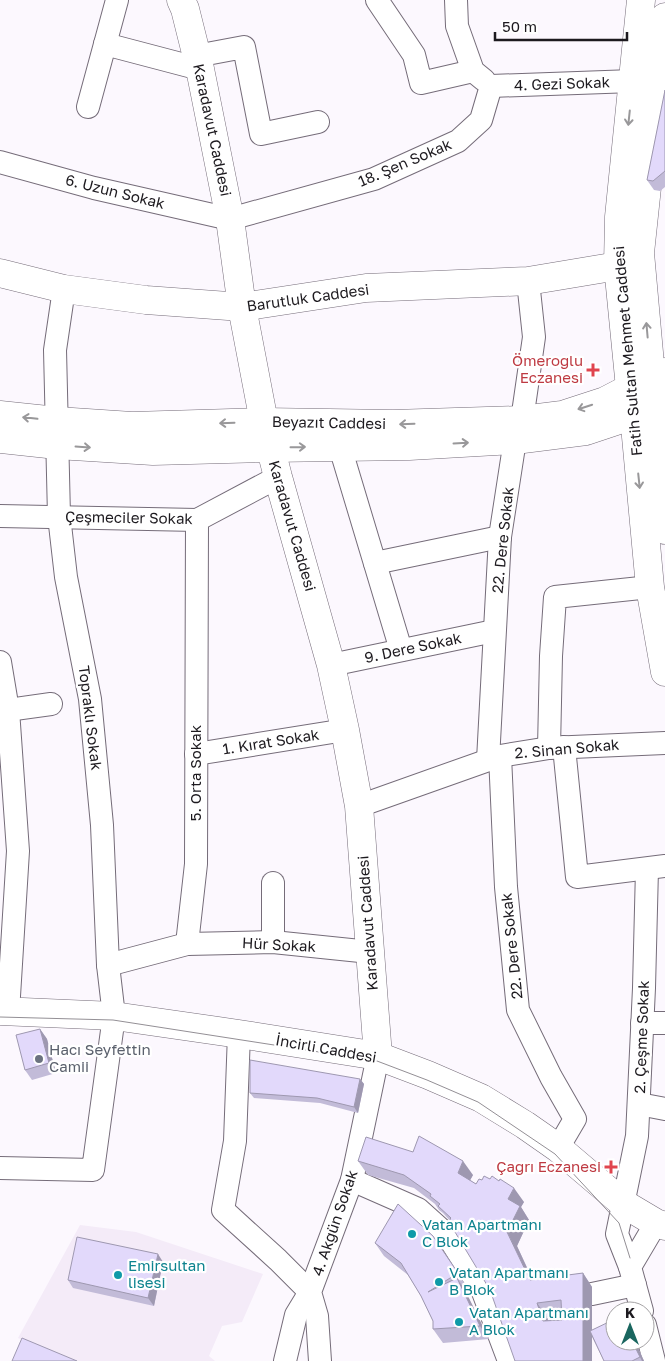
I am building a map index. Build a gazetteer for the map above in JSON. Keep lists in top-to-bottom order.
{
  "streets": {
    "main road": [
      "Karadavut Caddesi",
      "Barutluk Caddesi",
      "Fatih Sultan Mehmet Caddesi",
      "Beyazıt Caddesi",
      "İncirli Caddesi"
    ],
    "street": [
      "4. Gezi Sokak",
      "18. Şen Sokak",
      "6. Uzun Sokak",
      "Çeşmeciler Sokak",
      "22. Dere Sokak",
      "9. Dere Sokak",
      "Topraklı Sokak",
      "1. Kırat Sokak",
      "2. Sinan Sokak",
      "5. Orta Sokak",
      "Hür Sokak",
      "2. Çeşme Sokak",
      "4. Akgün Sokak"
    ]
  },
  "crossings": [
    ["4. Gezi Sokak", "18. Şen Sokak"],
    ["4. Gezi Sokak", "Fatih Sultan Mehmet Caddesi"],
    ["Karadavut Caddesi", "18. Şen Sokak"],
    ["Karadavut Caddesi", "6. Uzun Sokak"],
    ["Karadavut Caddesi", "Barutluk Caddesi"],
    ["Karadavut Caddesi", "Beyazıt Caddesi"],
    ["Karadavut Caddesi", "Çeşmeciler Sokak"],
    ["Karadavut Caddesi", "9. Dere Sokak"],
    ["Karadavut Caddesi", "1. Kırat Sokak"],
    ["Karadavut Caddesi", "2. Sinan Sokak"],
    ["Karadavut Caddesi", "Hür Sokak"],
    ["Karadavut Caddesi", "İncirli Caddesi"],
    ["Karadavut Caddesi", "4. Akgün Sokak"],
    ["18. Şen Sokak", "6. Uzun Sokak"],
    ["Barutluk Caddesi", "Fatih Sultan Mehmet Caddesi"],
    ["Barutluk Caddesi", "22. Dere Sokak"],
    ["Barutluk Caddesi", "Topraklı Sokak"],
    ["Fatih Sultan Mehmet Caddesi", "Beyazıt Caddesi"],
    ["Beyazıt Caddesi", "22. Dere Sokak"],
    ["Beyazıt Caddesi", "Topraklı Sokak"],
    ["Çeşmeciler Sokak", "Topraklı Sokak"],
    ["Çeşmeciler Sokak", "5. Orta Sokak"],
    ["22. Dere Sokak", "9. Dere Sokak"],
    ["22. Dere Sokak", "2. Sinan Sokak"],
    ["22. Dere Sokak", "İncirli Caddesi"],
    ["Topraklı Sokak", "İncirli Caddesi"],
    ["1. Kırat Sokak", "5. Orta Sokak"],
    ["5. Orta Sokak", "Hür Sokak"],
    ["2. Çeşme Sokak", "İncirli Caddesi"],
    ["İncirli Caddesi", "4. Akgün Sokak"]
  ],
  "places": {
    "health": ["Ömeroğlu Eczanesi", "Çağrı Eczanesi"],
    "other": [
      "Hacı Seyfettin Camii",
      "Vatan Apartmanı C Blok",
      "Emirsultan lisesi",
      "Vatan Apartmanı B Blok",
      "Vatan Apartmanı A Blok"
    ]
  },
  "scale_bar": "50 m",
  "north": "top"
}
